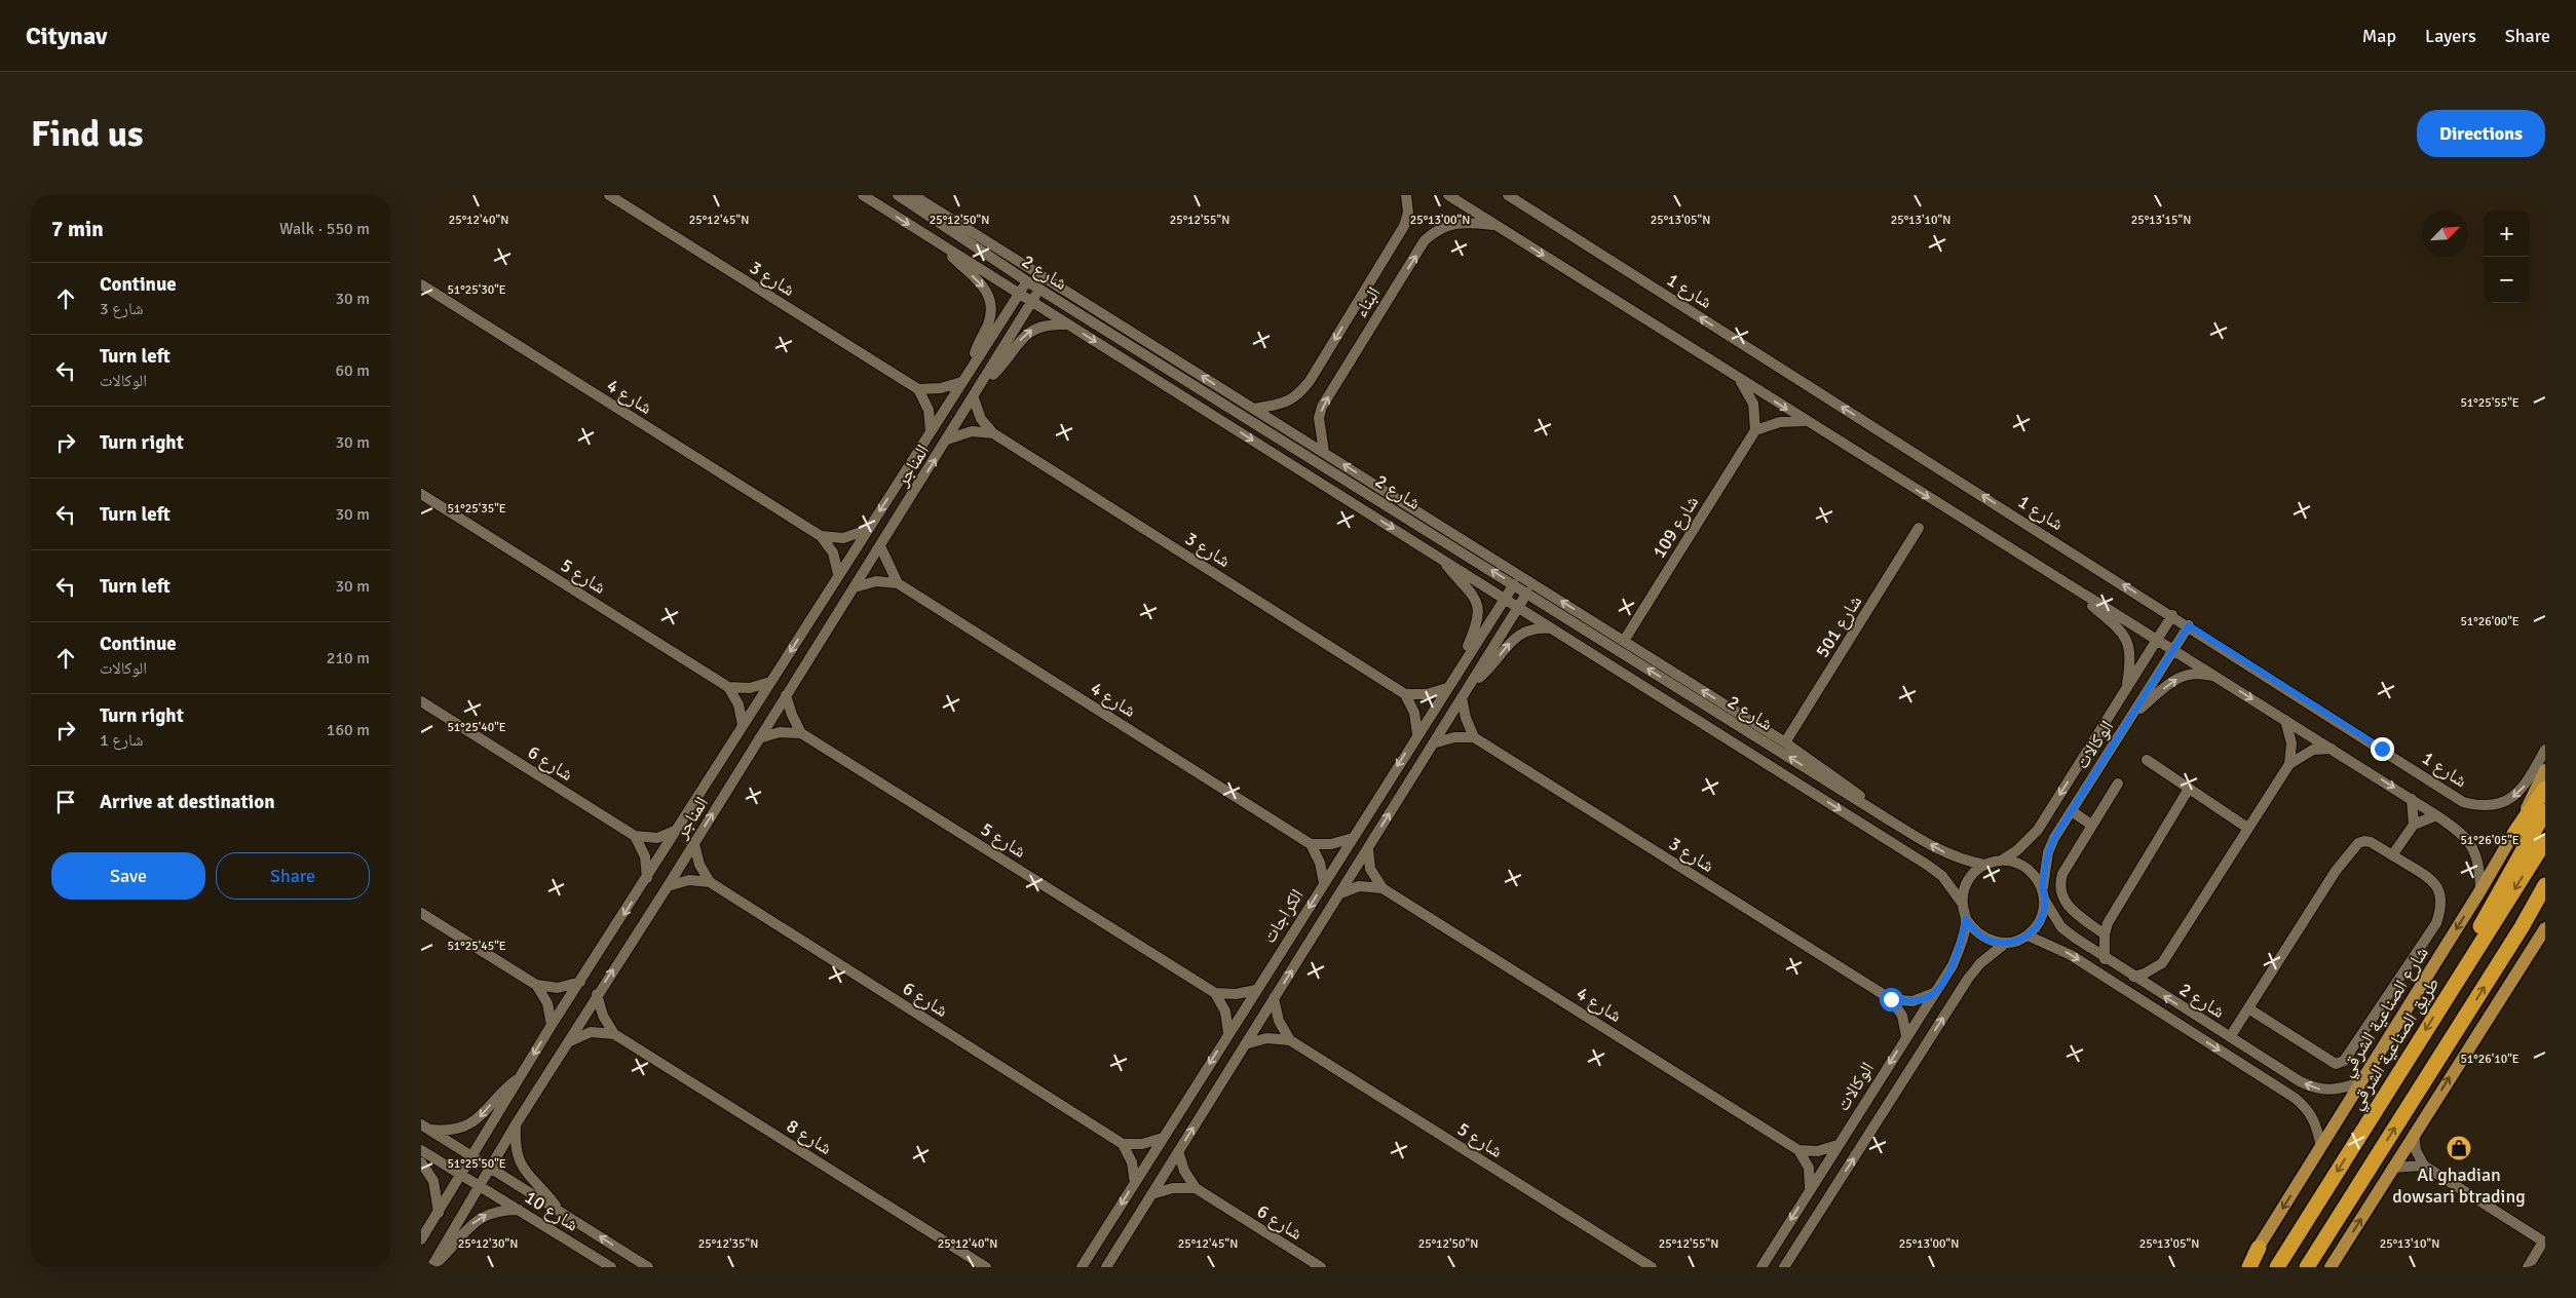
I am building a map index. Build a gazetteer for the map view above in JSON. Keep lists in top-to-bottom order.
{
  "streets": {
    "highway": ["طريق الصناعية الشرقي"],
    "main road": ["شارع الصناعية الشرقي"],
    "street": [
      "شارع 2",
      "شارع 3",
      "شارع 1",
      "البناء",
      "شارع 4",
      "المناجر",
      "شارع 109",
      "شارع 5",
      "شارع 501",
      "الوكالات",
      "شارع 6",
      "الكراجات",
      "شارع 8",
      "شارع 10"
    ]
  },
  "crossings": [
    ["شارع 2", "البناء"],
    ["شارع 2", "المناجر"],
    ["شارع 2", "شارع 109"],
    ["شارع 2", "شارع 501"],
    ["شارع 2", "الوكالات"],
    ["شارع 2", "الكراجات"],
    ["شارع 2", "شارع الصناعية الشرقي"],
    ["شارع 3", "المناجر"],
    ["شارع 3", "الوكالات"],
    ["شارع 1", "الوكالات"],
    ["شارع 4", "المناجر"],
    ["شارع 4", "الكراجات"],
    ["المناجر", "شارع 8"],
    ["المناجر", "شارع 10"],
    ["شارع 5", "الكراجات"],
    ["شارع 6", "الكراجات"]
  ],
  "places": {
    "shop": ["Al ghadian dowsari btrading"]
  },
  "north": "top right",
  "page": {
    "header": "Citynav",
    "nav": ["Map", "Layers", "Share"],
    "buttons": [
      "Directions",
      ["Save", "Share"]
    ],
    "title": "Find us",
    "heading": ["7 min", "Walk · 550 m"],
    "map_buttons": ["+", "−"],
    "list": [
      ["Continue", "شارع 3", "30 m"],
      ["Turn left", "الوكالات", "60 m"],
      ["Turn right", "30 m"],
      ["Turn left", "30 m"],
      ["Turn left", "30 m"],
      ["Continue", "الوكالات", "210 m"],
      ["Turn right", "شارع 1", "160 m"],
      "Arrive at destination"
    ]
  },
  "coordinates": [
    "25°12'40\"N",
    "25°12'45\"N",
    "25°12'50\"N",
    "25°12'55\"N",
    "25°13'00\"N",
    "25°13'05\"N",
    "25°13'10\"N",
    "25°13'15\"N",
    "51°25'30\"E",
    "51°25'55\"E",
    "51°25'35\"E",
    "51°26'00\"E",
    "51°25'40\"E",
    "51°26'05\"E",
    "51°25'45\"E",
    "51°26'10\"E",
    "51°25'50\"E",
    "25°12'30\"N",
    "25°12'35\"N"
  ]
}
